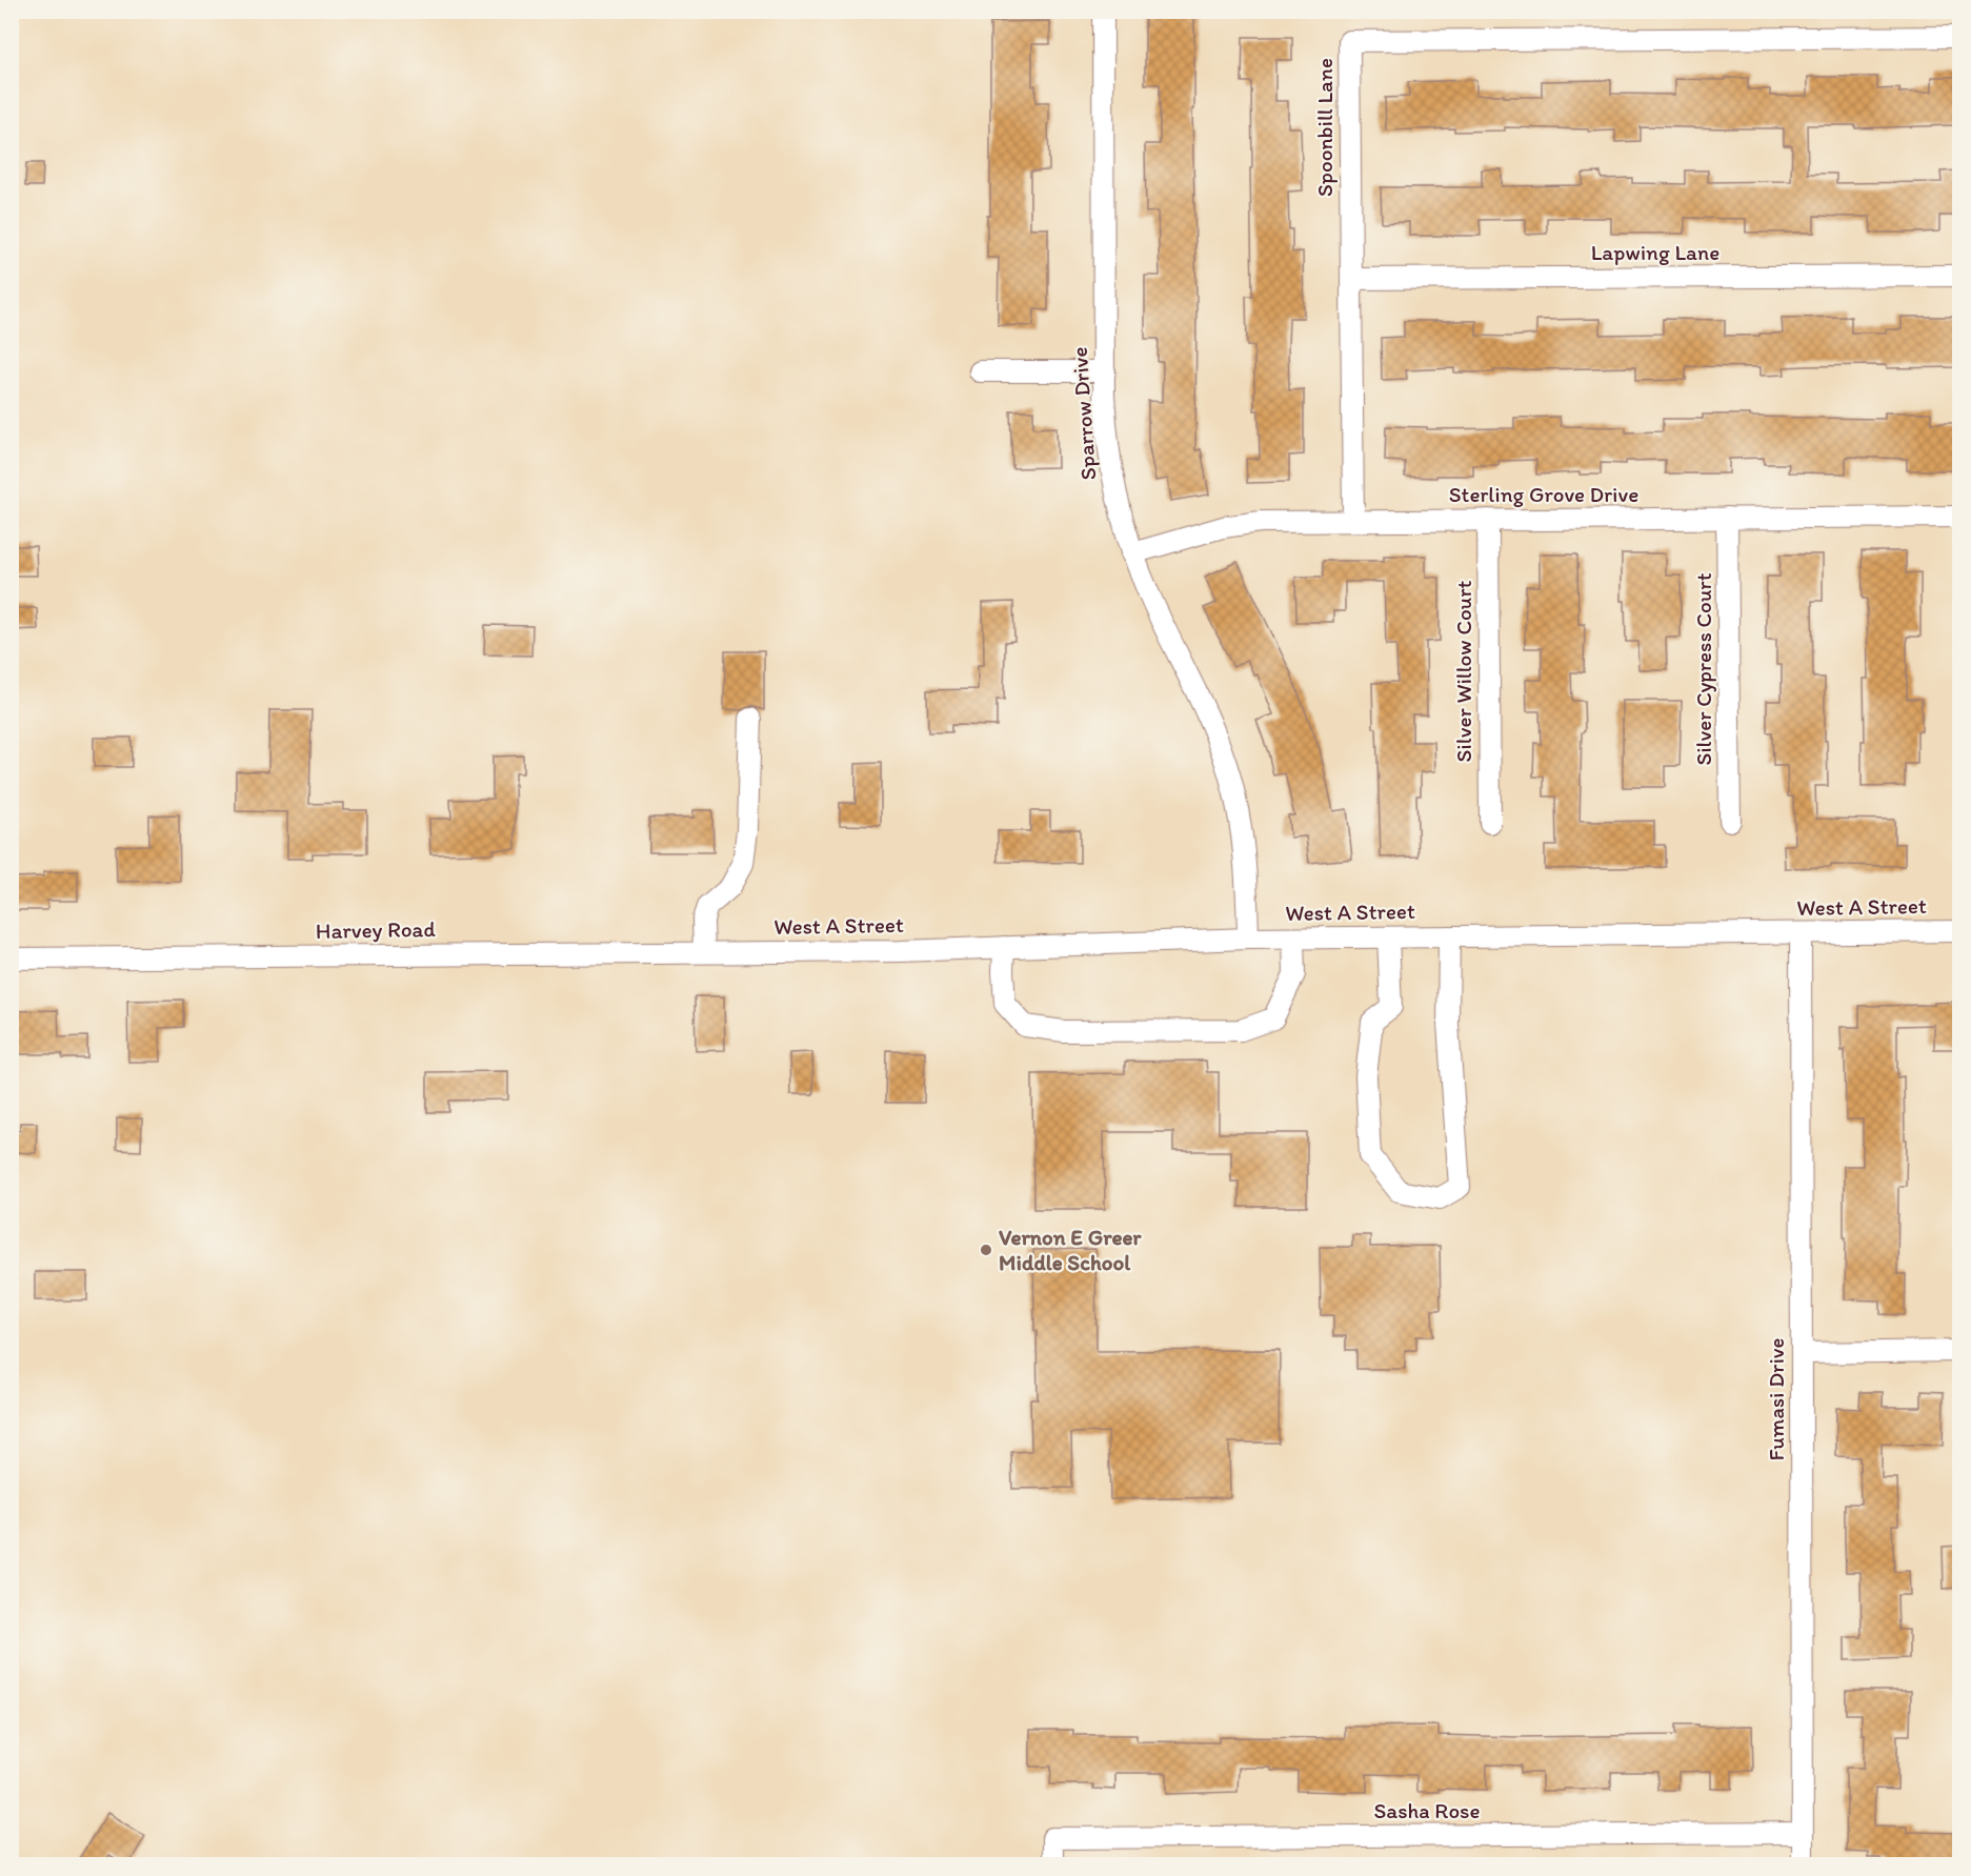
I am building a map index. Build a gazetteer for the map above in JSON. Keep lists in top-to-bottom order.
{
  "streets": {
    "street": [
      "Spoonbill Lane",
      "Lapwing Lane",
      "Sparrow Drive",
      "Sterling Grove Drive",
      "Silver Cypress Court",
      "Silver Willow Court",
      "West A Street",
      "Harvey Road",
      "Fumasi Drive",
      "Sasha Rose"
    ]
  },
  "crossings": [
    ["Spoonbill Lane", "Lapwing Lane"],
    ["Spoonbill Lane", "Sterling Grove Drive"],
    ["Sparrow Drive", "Sterling Grove Drive"],
    ["Sparrow Drive", "West A Street"],
    ["Sterling Grove Drive", "Silver Cypress Court"],
    ["Sterling Grove Drive", "Silver Willow Court"],
    ["West A Street", "Harvey Road"],
    ["West A Street", "Fumasi Drive"],
    ["Fumasi Drive", "Sasha Rose"]
  ],
  "places": ["Vernon E Greer Middle School"]
}
